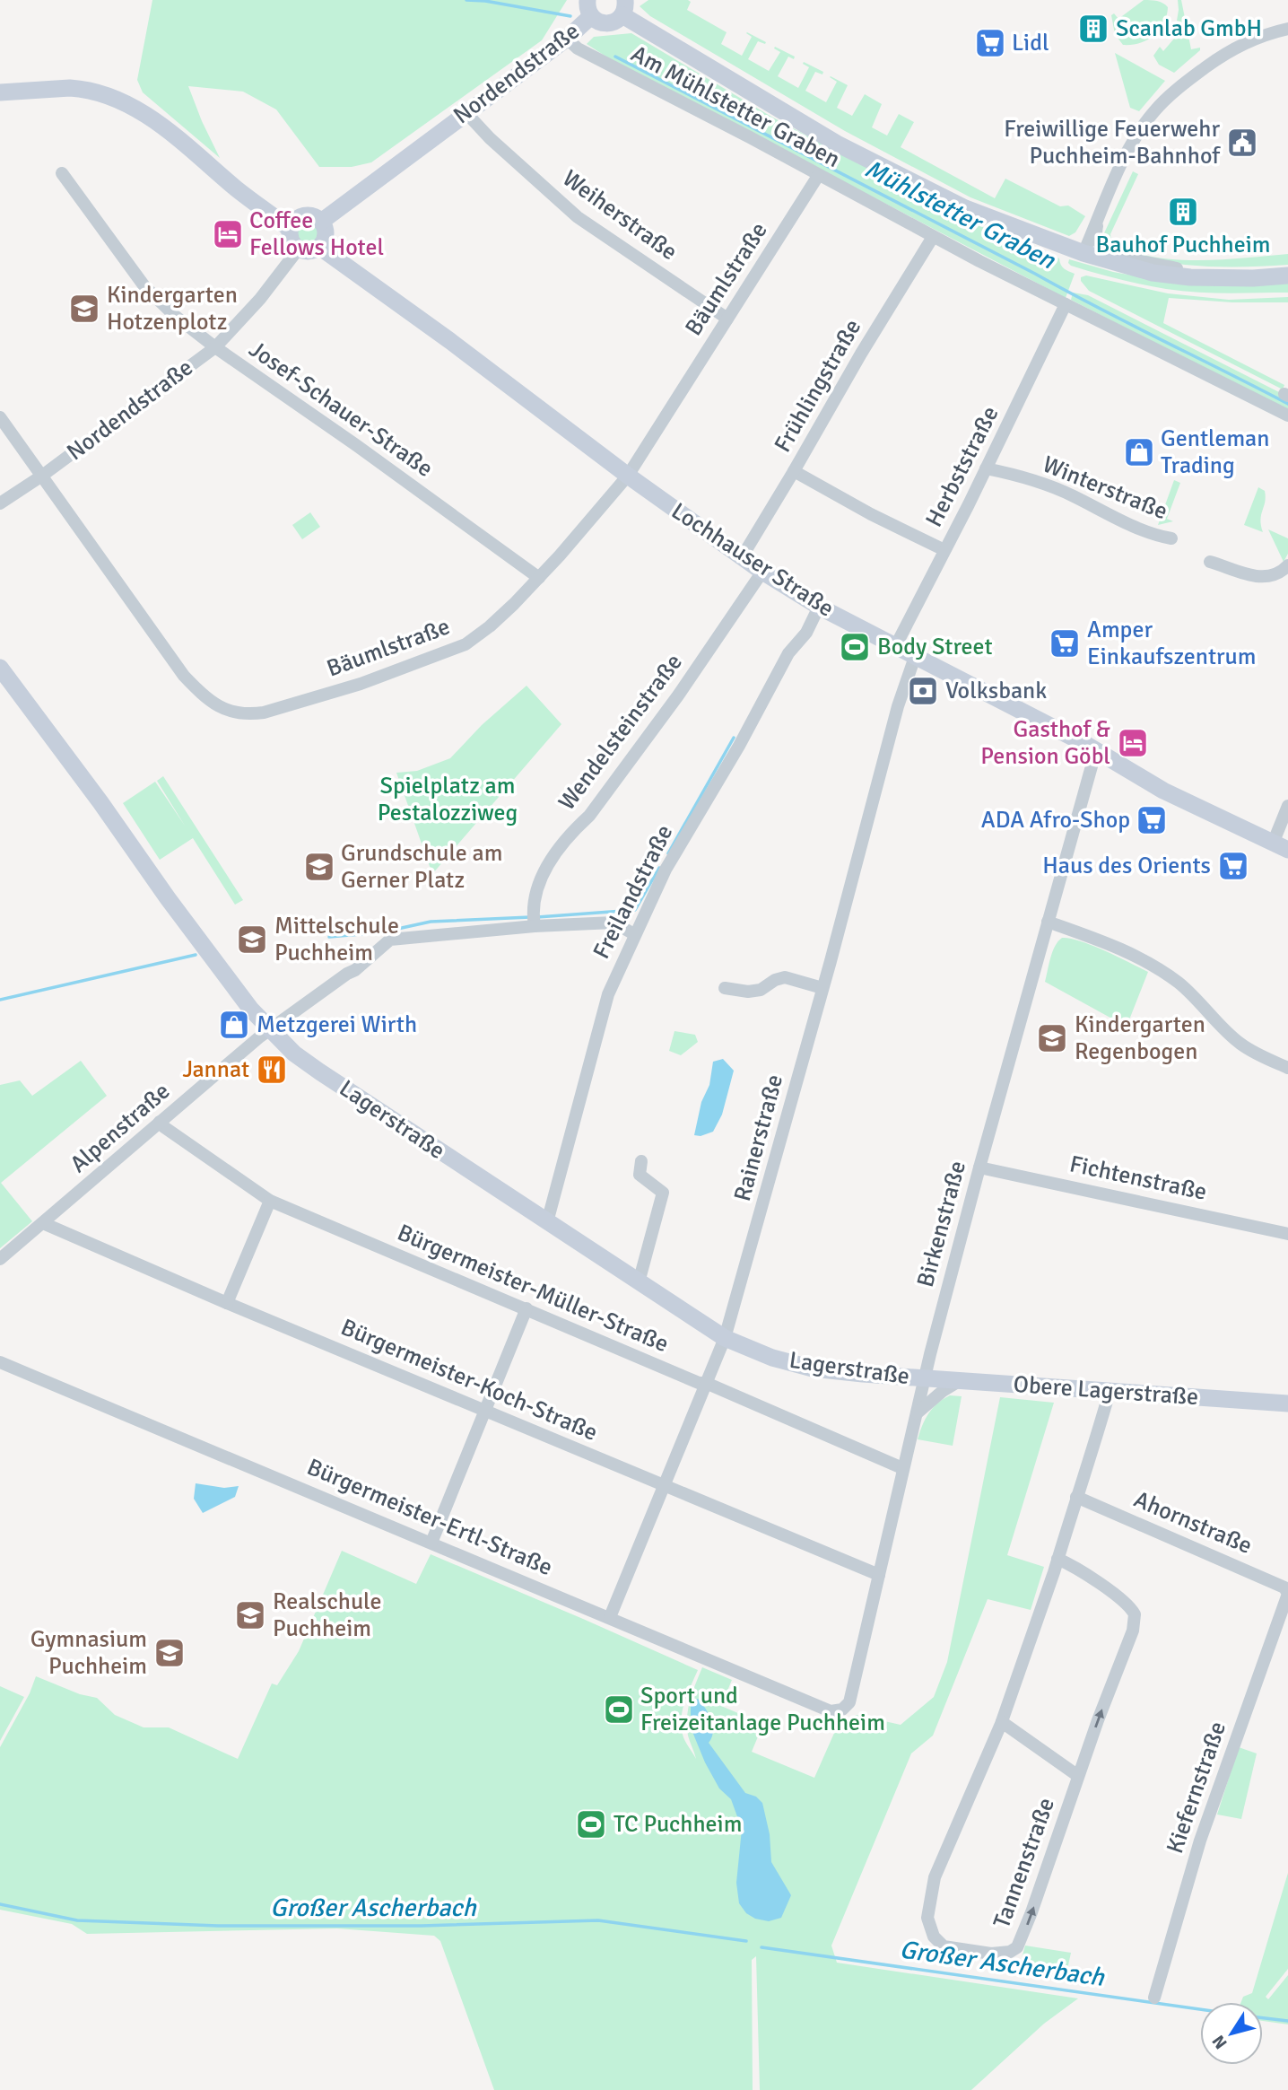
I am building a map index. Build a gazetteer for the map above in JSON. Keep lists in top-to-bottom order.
{
  "streets": {
    "street": [
      "Nordendstraße",
      "Am Mühlstetter Graben",
      "Weiherstraße",
      "Bäumlstraße",
      "Frühlingstraße",
      "Josef-Schauer-Straße",
      "Herbststraße",
      "Winterstraße",
      "Lochhauser Straße",
      "Wendelsteinstraße",
      "Freilandstraße",
      "Lagerstraße",
      "Alpenstraße",
      "Rainerstraße",
      "Fichtenstraße",
      "Birkenstraße",
      "Bürgermeister-Müller-Straße",
      "Bürgermeister-Koch-Straße",
      "Obere Lagerstraße",
      "Bürgermeister-Ertl-Straße",
      "Ahornstraße",
      "Kiefernstraße",
      "Tannenstraße"
    ]
  },
  "crossings": [
    ["Nordendstraße", "Am Mühlstetter Graben"],
    ["Nordendstraße", "Weiherstraße"],
    ["Nordendstraße", "Bäumlstraße"],
    ["Nordendstraße", "Josef-Schauer-Straße"],
    ["Nordendstraße", "Lochhauser Straße"],
    ["Am Mühlstetter Graben", "Bäumlstraße"],
    ["Am Mühlstetter Graben", "Frühlingstraße"],
    ["Am Mühlstetter Graben", "Herbststraße"],
    ["Weiherstraße", "Bäumlstraße"],
    ["Bäumlstraße", "Josef-Schauer-Straße"],
    ["Bäumlstraße", "Lochhauser Straße"],
    ["Frühlingstraße", "Lochhauser Straße"],
    ["Herbststraße", "Winterstraße"],
    ["Herbststraße", "Lochhauser Straße"],
    ["Lochhauser Straße", "Wendelsteinstraße"],
    ["Lochhauser Straße", "Freilandstraße"],
    ["Lochhauser Straße", "Rainerstraße"],
    ["Lochhauser Straße", "Birkenstraße"],
    ["Wendelsteinstraße", "Alpenstraße"],
    ["Freilandstraße", "Lagerstraße"],
    ["Freilandstraße", "Alpenstraße"],
    ["Lagerstraße", "Alpenstraße"],
    ["Lagerstraße", "Rainerstraße"],
    ["Lagerstraße", "Birkenstraße"],
    ["Lagerstraße", "Obere Lagerstraße"],
    ["Alpenstraße", "Bürgermeister-Müller-Straße"],
    ["Alpenstraße", "Bürgermeister-Koch-Straße"],
    ["Rainerstraße", "Bürgermeister-Müller-Straße"],
    ["Rainerstraße", "Bürgermeister-Koch-Straße"],
    ["Rainerstraße", "Bürgermeister-Ertl-Straße"],
    ["Fichtenstraße", "Birkenstraße"],
    ["Birkenstraße", "Bürgermeister-Müller-Straße"],
    ["Birkenstraße", "Bürgermeister-Koch-Straße"],
    ["Birkenstraße", "Obere Lagerstraße"],
    ["Birkenstraße", "Bürgermeister-Ertl-Straße"],
    ["Obere Lagerstraße", "Tannenstraße"],
    ["Ahornstraße", "Kiefernstraße"],
    ["Ahornstraße", "Tannenstraße"]
  ],
  "water": ["Mühlstetter Graben", "Großer Ascherbach"],
  "parks": ["Spielplatz am Pestalozziweg"],
  "places": {
    "building": ["Scanlab GmbH", "Bauhof Puchheim"],
    "supermarket": [
      "Lidl",
      "Amper Einkaufszentrum",
      "ADA Afro-Shop",
      "Haus des Orients"
    ],
    "public building": ["Freiwillige Feuerwehr Puchheim-Bahnhof"],
    "hotel": ["Coffee Fellows Hotel", "Gasthof & Pension Göbl"],
    "school or university": [
      "Kindergarten Hotzenplotz",
      "Grundschule am Gerner Platz",
      "Mittelschule Puchheim",
      "Kindergarten Regenbogen",
      "Realschule Puchheim",
      "Gymnasium Puchheim"
    ],
    "shop": ["Gentleman Trading", "Metzgerei Wirth"],
    "sports": ["Body Street", "Sport und Freizeitanlage Puchheim", "TC Puchheim"],
    "bank": ["Volksbank"],
    "restaurant": ["Jannat"]
  },
  "north": "bottom left"
}
